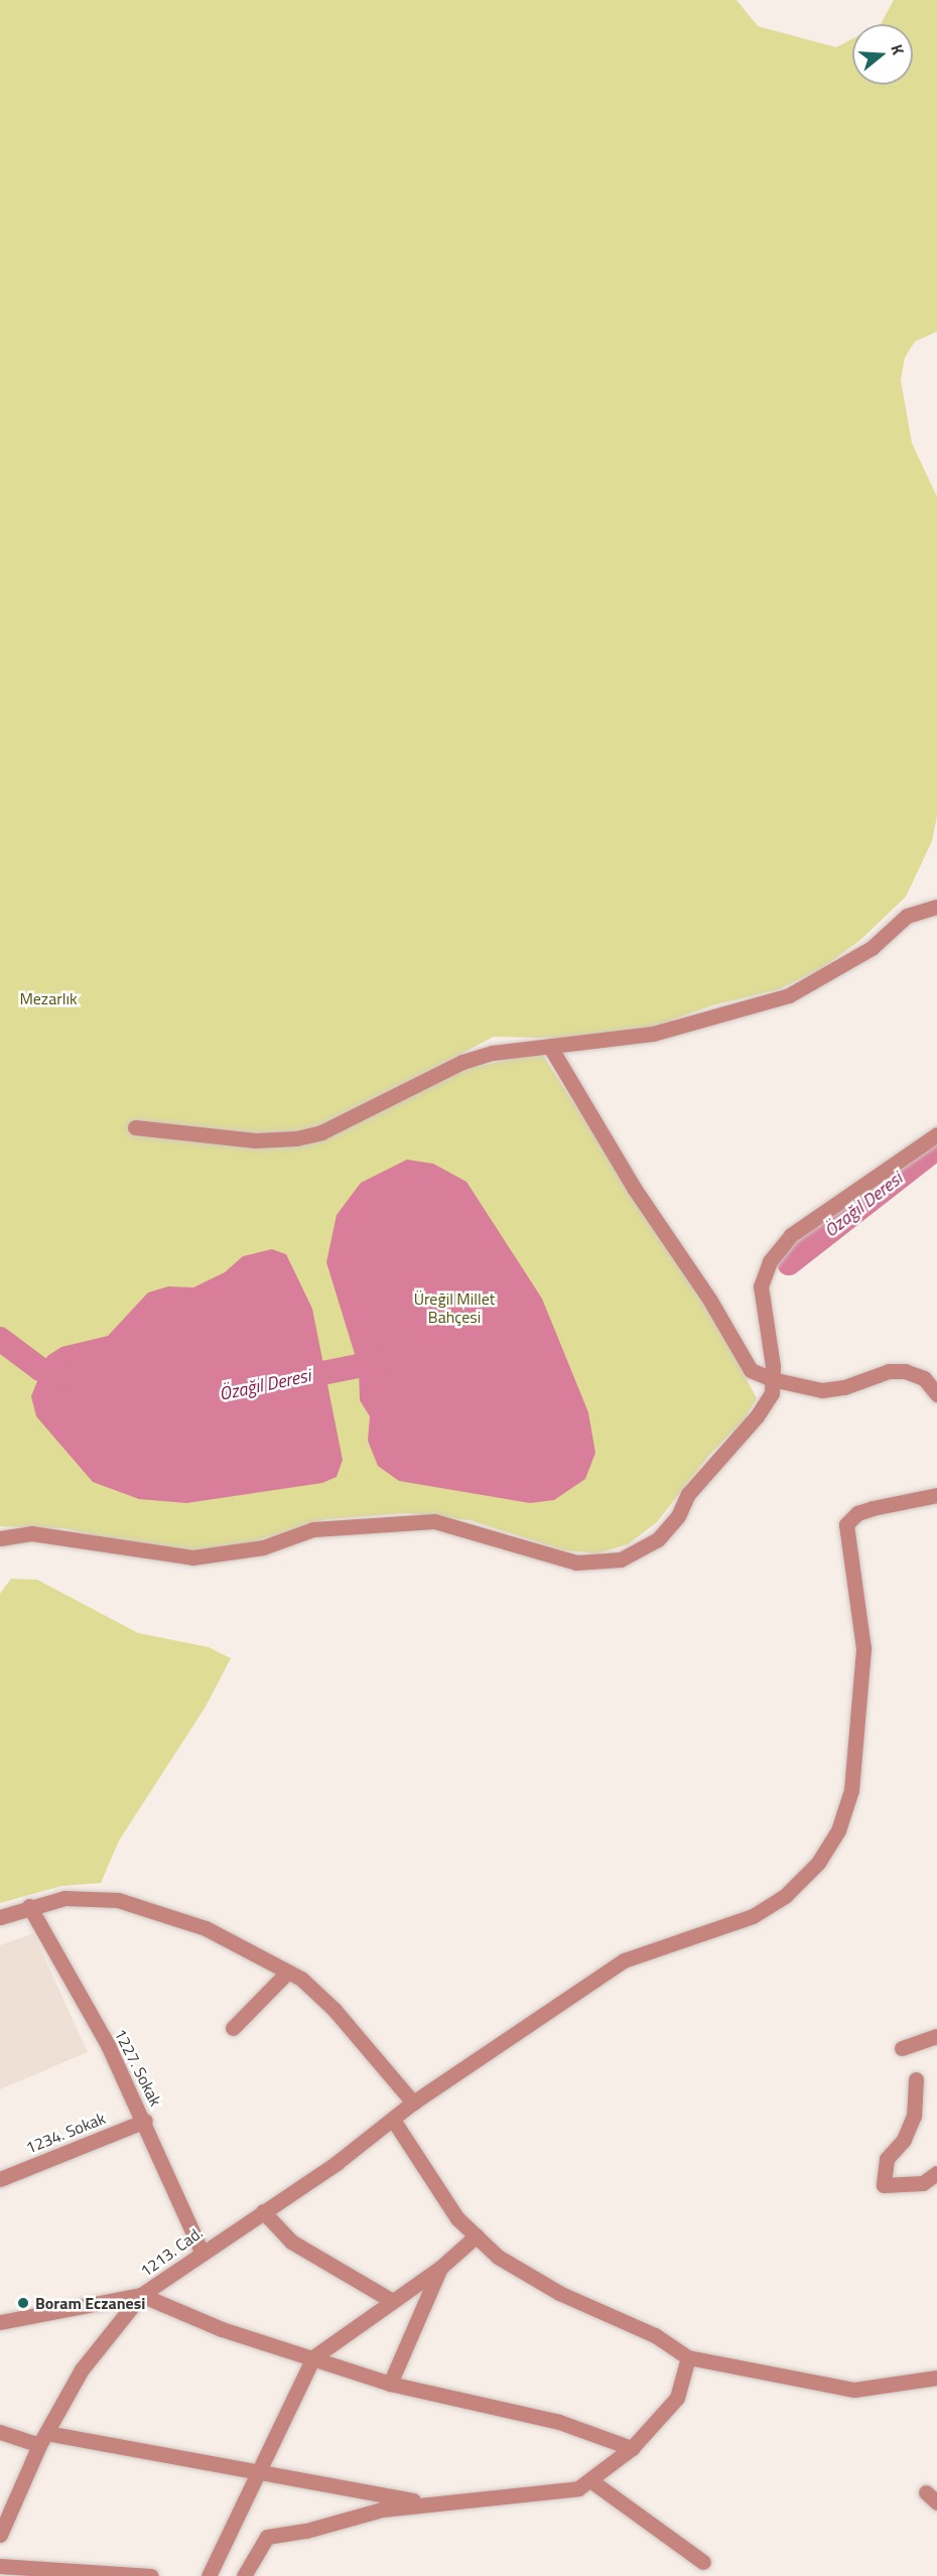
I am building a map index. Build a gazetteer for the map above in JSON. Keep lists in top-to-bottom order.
{
  "streets": {
    "street": ["1227. Sokak", "1234. Sokak", "1213. Cad."]
  },
  "crossings": [
    ["1227. Sokak", "1234. Sokak"],
    ["1227. Sokak", "1213. Cad."]
  ],
  "water": ["Özağıl Deresi"],
  "parks": ["Mezarlık", "Üreğil Millet Bahçesi"],
  "places": ["Boram Eczanesi"],
  "north": "right"
}
